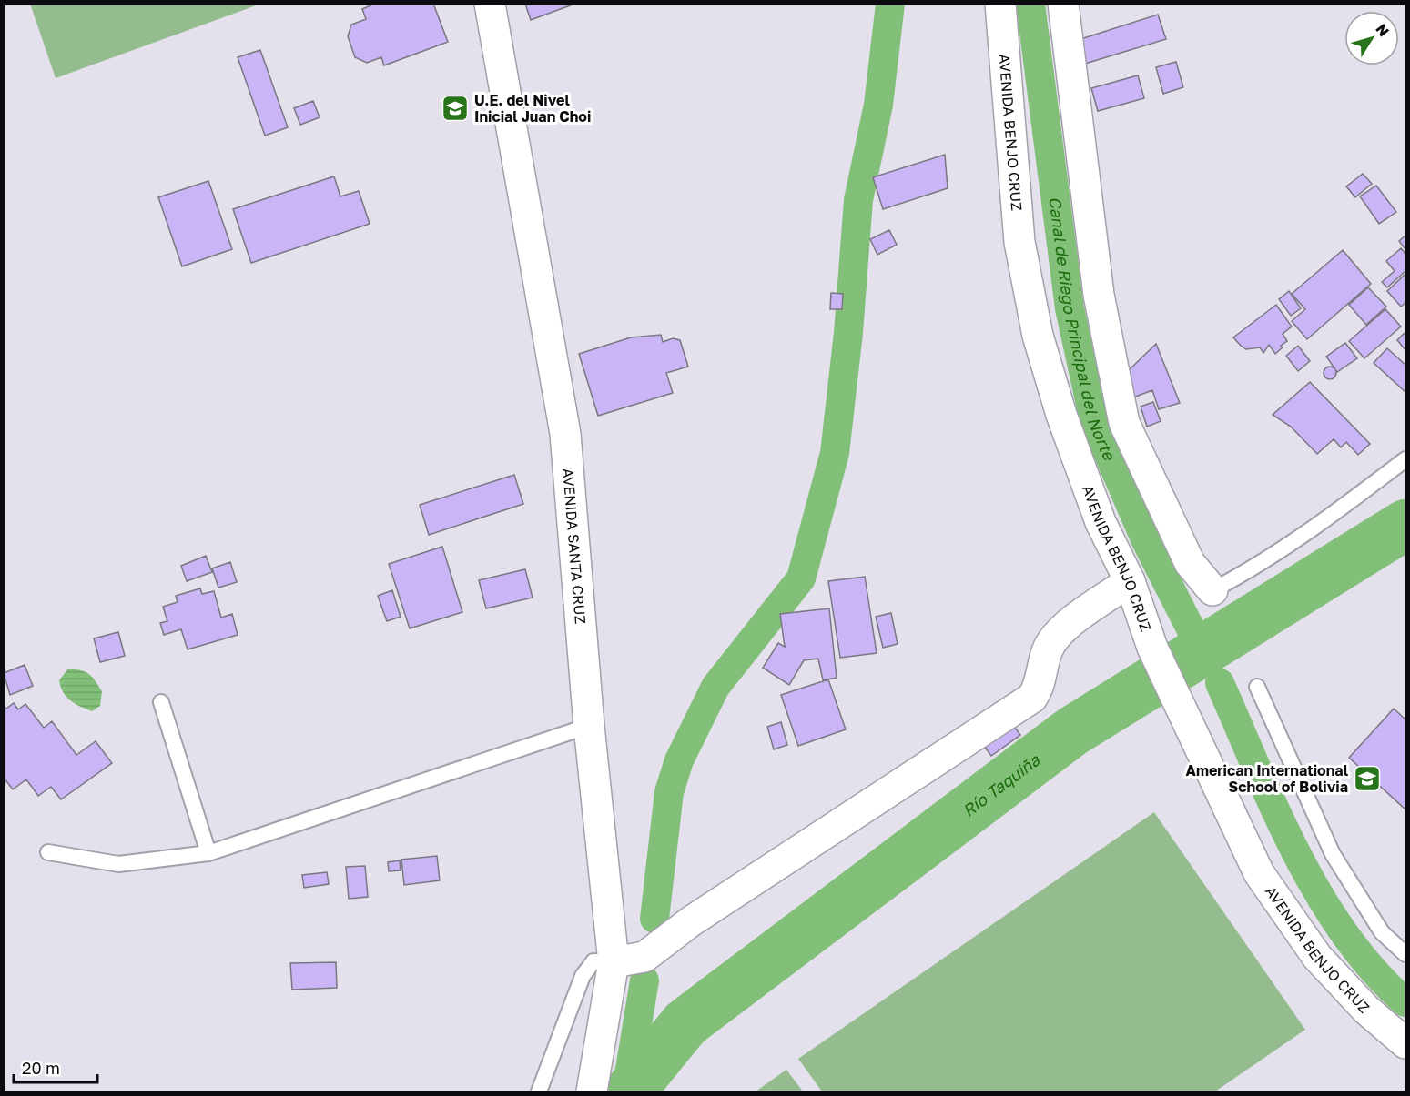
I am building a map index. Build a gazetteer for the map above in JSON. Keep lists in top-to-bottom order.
{
  "streets": {
    "street": ["AVENIDA BENJO CRUZ", "AVENIDA SANTA CRUZ"]
  },
  "water": ["Canal de Riego Principal del Norte", "Río Taquiña"],
  "places": {
    "school or university": ["U.E. del Nivel Inicial Juan Choi", "American International School of Bolivia"]
  },
  "scale_bar": "20 m",
  "north": "top right"
}
